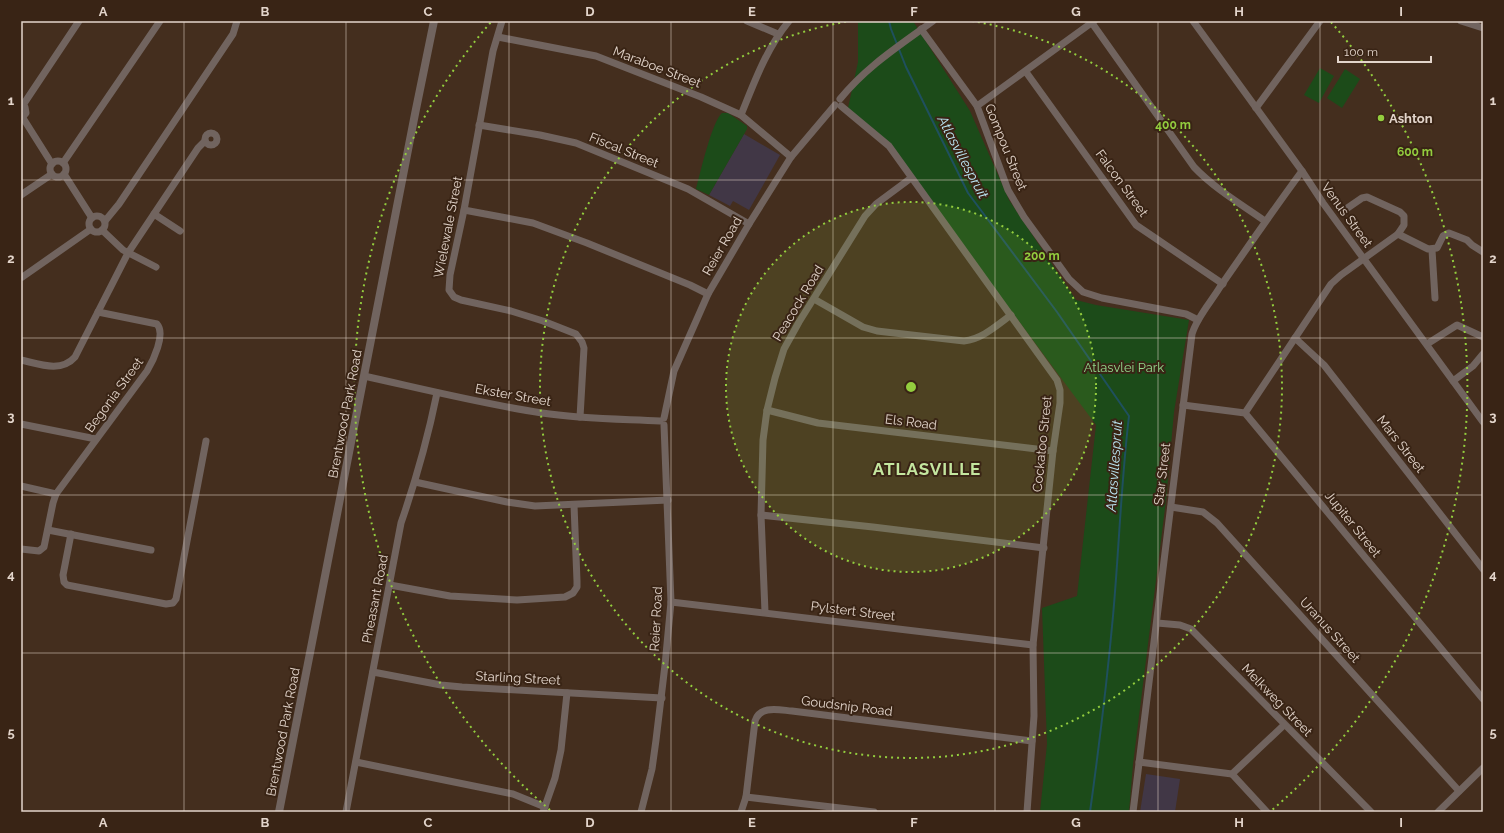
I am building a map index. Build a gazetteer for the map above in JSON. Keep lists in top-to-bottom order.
{
  "streets": {
    "street": [
      "Maraboe Street",
      "Gompou Street",
      "Fiscal Street",
      "Falcon Street",
      "Venus Street",
      "Wielewale Street",
      "Reier Road",
      "Peacock Road",
      "Begonia Street",
      "Ekster Street",
      "Brentwood Park Road",
      "Els Road",
      "Cockatoo Street",
      "Mars Street",
      "Star Street",
      "Jupiter Street",
      "Pheasant Road",
      "Pylstert Street",
      "Uranus Street",
      "Starling Street",
      "Melkweg Street",
      "Goudsnip Road"
    ]
  },
  "crossings": [
    ["Maraboe Street", "Wielewale Street"],
    ["Maraboe Street", "Reier Road"],
    ["Gompou Street", "Reier Road"],
    ["Gompou Street", "Star Street"],
    ["Fiscal Street", "Wielewale Street"],
    ["Fiscal Street", "Reier Road"],
    ["Falcon Street", "Star Street"],
    ["Venus Street", "Star Street"],
    ["Wielewale Street", "Ekster Street"],
    ["Reier Road", "Ekster Street"],
    ["Reier Road", "Cockatoo Street"],
    ["Reier Road", "Pylstert Street"],
    ["Reier Road", "Starling Street"],
    ["Peacock Road", "Els Road"],
    ["Peacock Road", "Cockatoo Street"],
    ["Peacock Road", "Pylstert Street"],
    ["Ekster Street", "Brentwood Park Road"],
    ["Ekster Street", "Pheasant Road"],
    ["Els Road", "Cockatoo Street"],
    ["Cockatoo Street", "Pylstert Street"],
    ["Cockatoo Street", "Goudsnip Road"],
    ["Star Street", "Uranus Street"],
    ["Star Street", "Melkweg Street"],
    ["Pheasant Road", "Starling Street"]
  ],
  "districts": ["ATLASVILLE"],
  "water": ["Atlasvillespruit"],
  "parks": ["Atlasvlei Park"],
  "places": ["Ashton"],
  "scale_bar": "100 m",
  "grid": {
    "columns": [
      "A",
      "B",
      "C",
      "D",
      "E",
      "F",
      "G",
      "H",
      "I"
    ],
    "rows": [
      "1",
      "2",
      "3",
      "4",
      "5"
    ]
  },
  "rings": ["400 m", "600 m", "200 m"]
}
